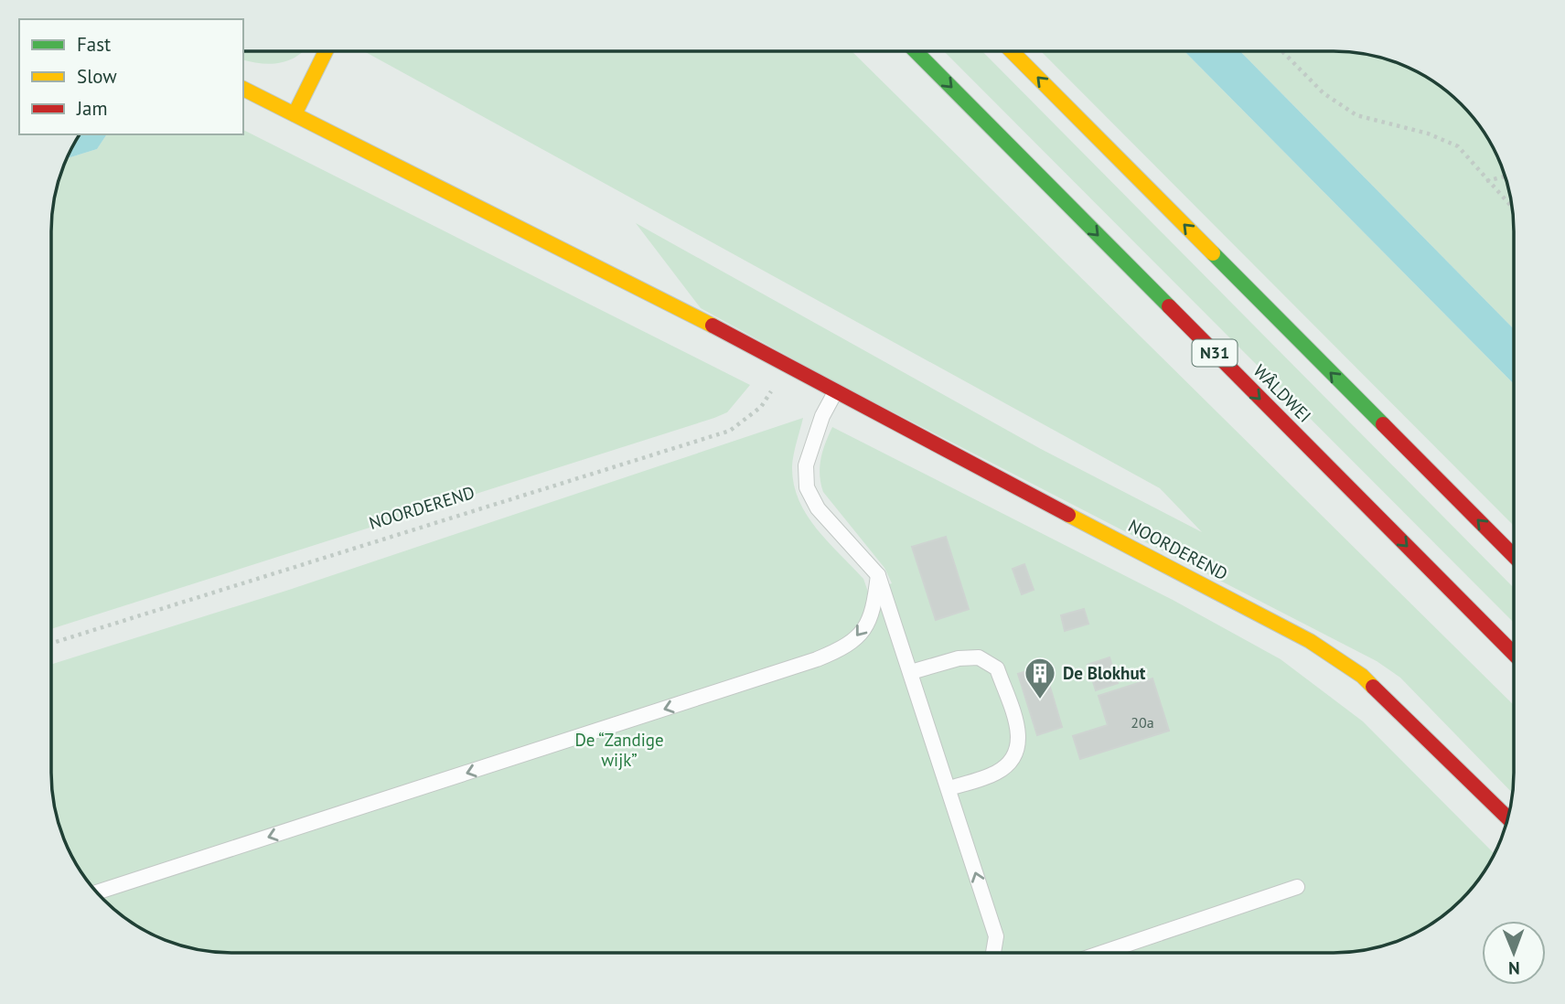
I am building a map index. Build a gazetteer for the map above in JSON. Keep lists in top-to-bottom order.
{
  "streets": {
    "main road": ["N31", "WÂLDWEI", "NOORDEREND"]
  },
  "parks": ["De “Zandige wijk”"],
  "places": {
    "building": ["De Blokhut"]
  },
  "house_numbers": ["20a"],
  "legend": ["Fast", "Slow", "Jam"],
  "north": "bottom"
}
